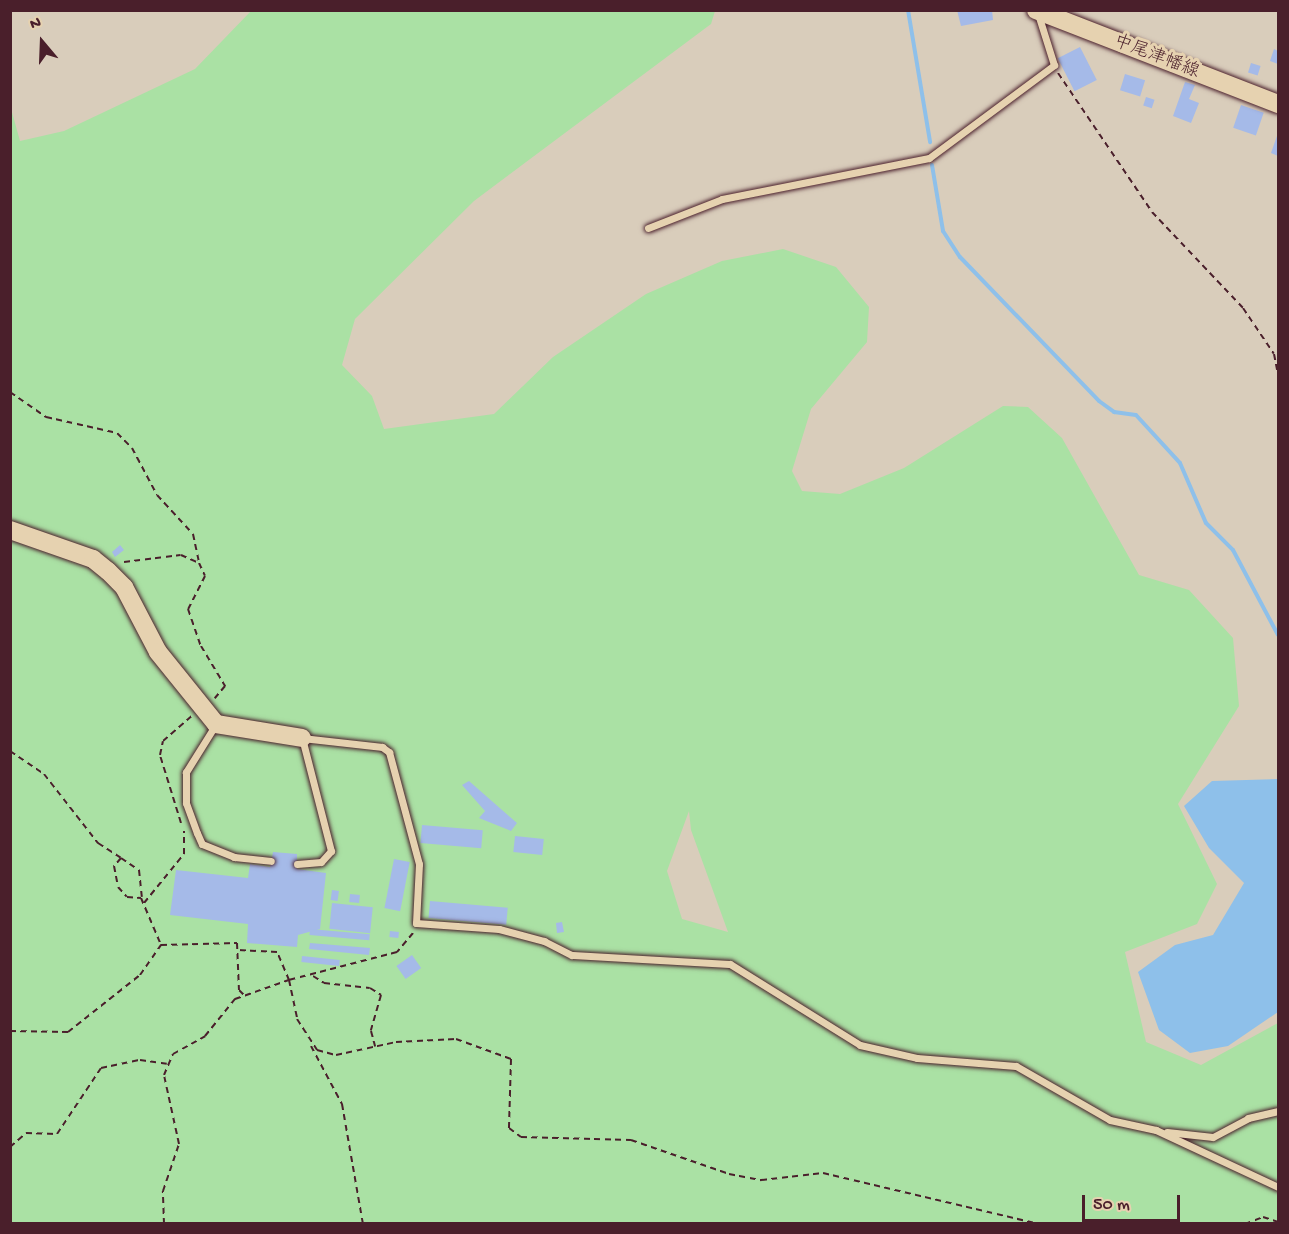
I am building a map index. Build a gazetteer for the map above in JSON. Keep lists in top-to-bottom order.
{
  "streets": {
    "street": ["中尾津幡線"]
  },
  "scale_bar": "50 m",
  "north": "top"
}
